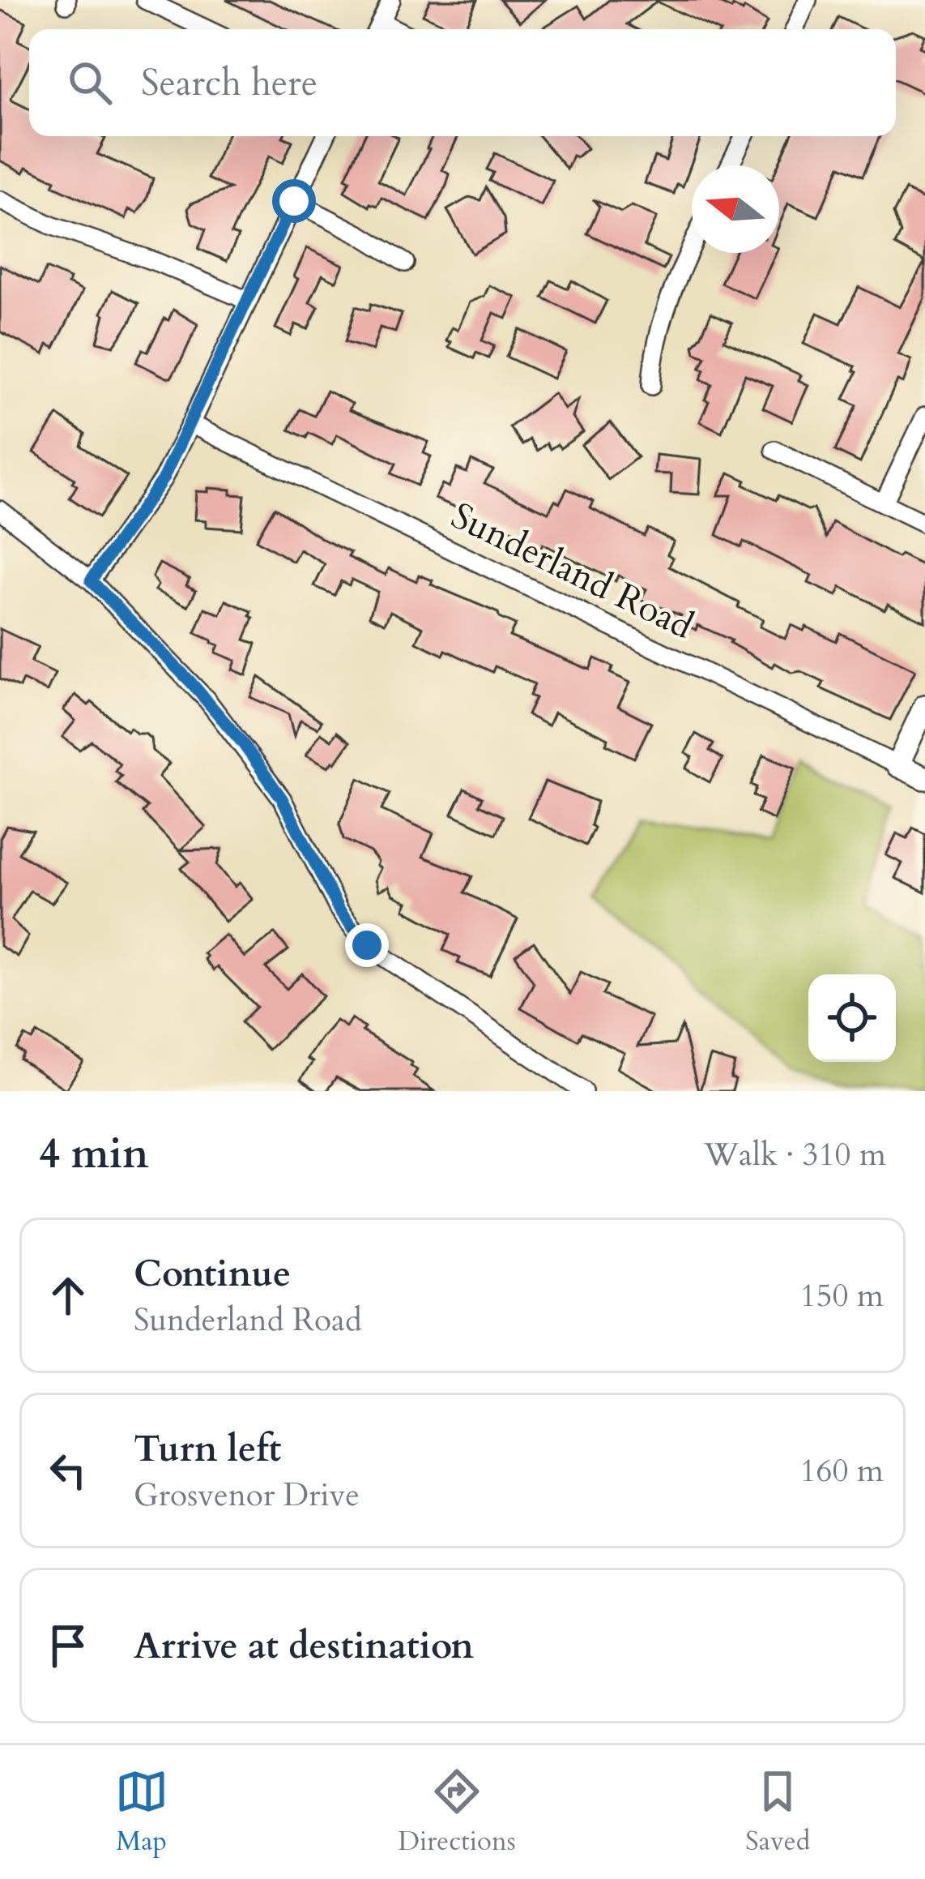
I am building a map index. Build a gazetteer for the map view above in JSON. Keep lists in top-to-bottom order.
{
  "streets": {
    "street": ["Sunderland Road"]
  },
  "north": "left",
  "page": {
    "search": "Search here",
    "heading": ["4 min", "Walk · 310 m"],
    "list": [
      ["Continue", "Sunderland Road", "150 m"],
      ["Turn left", "Grosvenor Drive", "160 m"],
      "Arrive at destination"
    ],
    "nav": ["Map", "Directions", "Saved"]
  }
}
